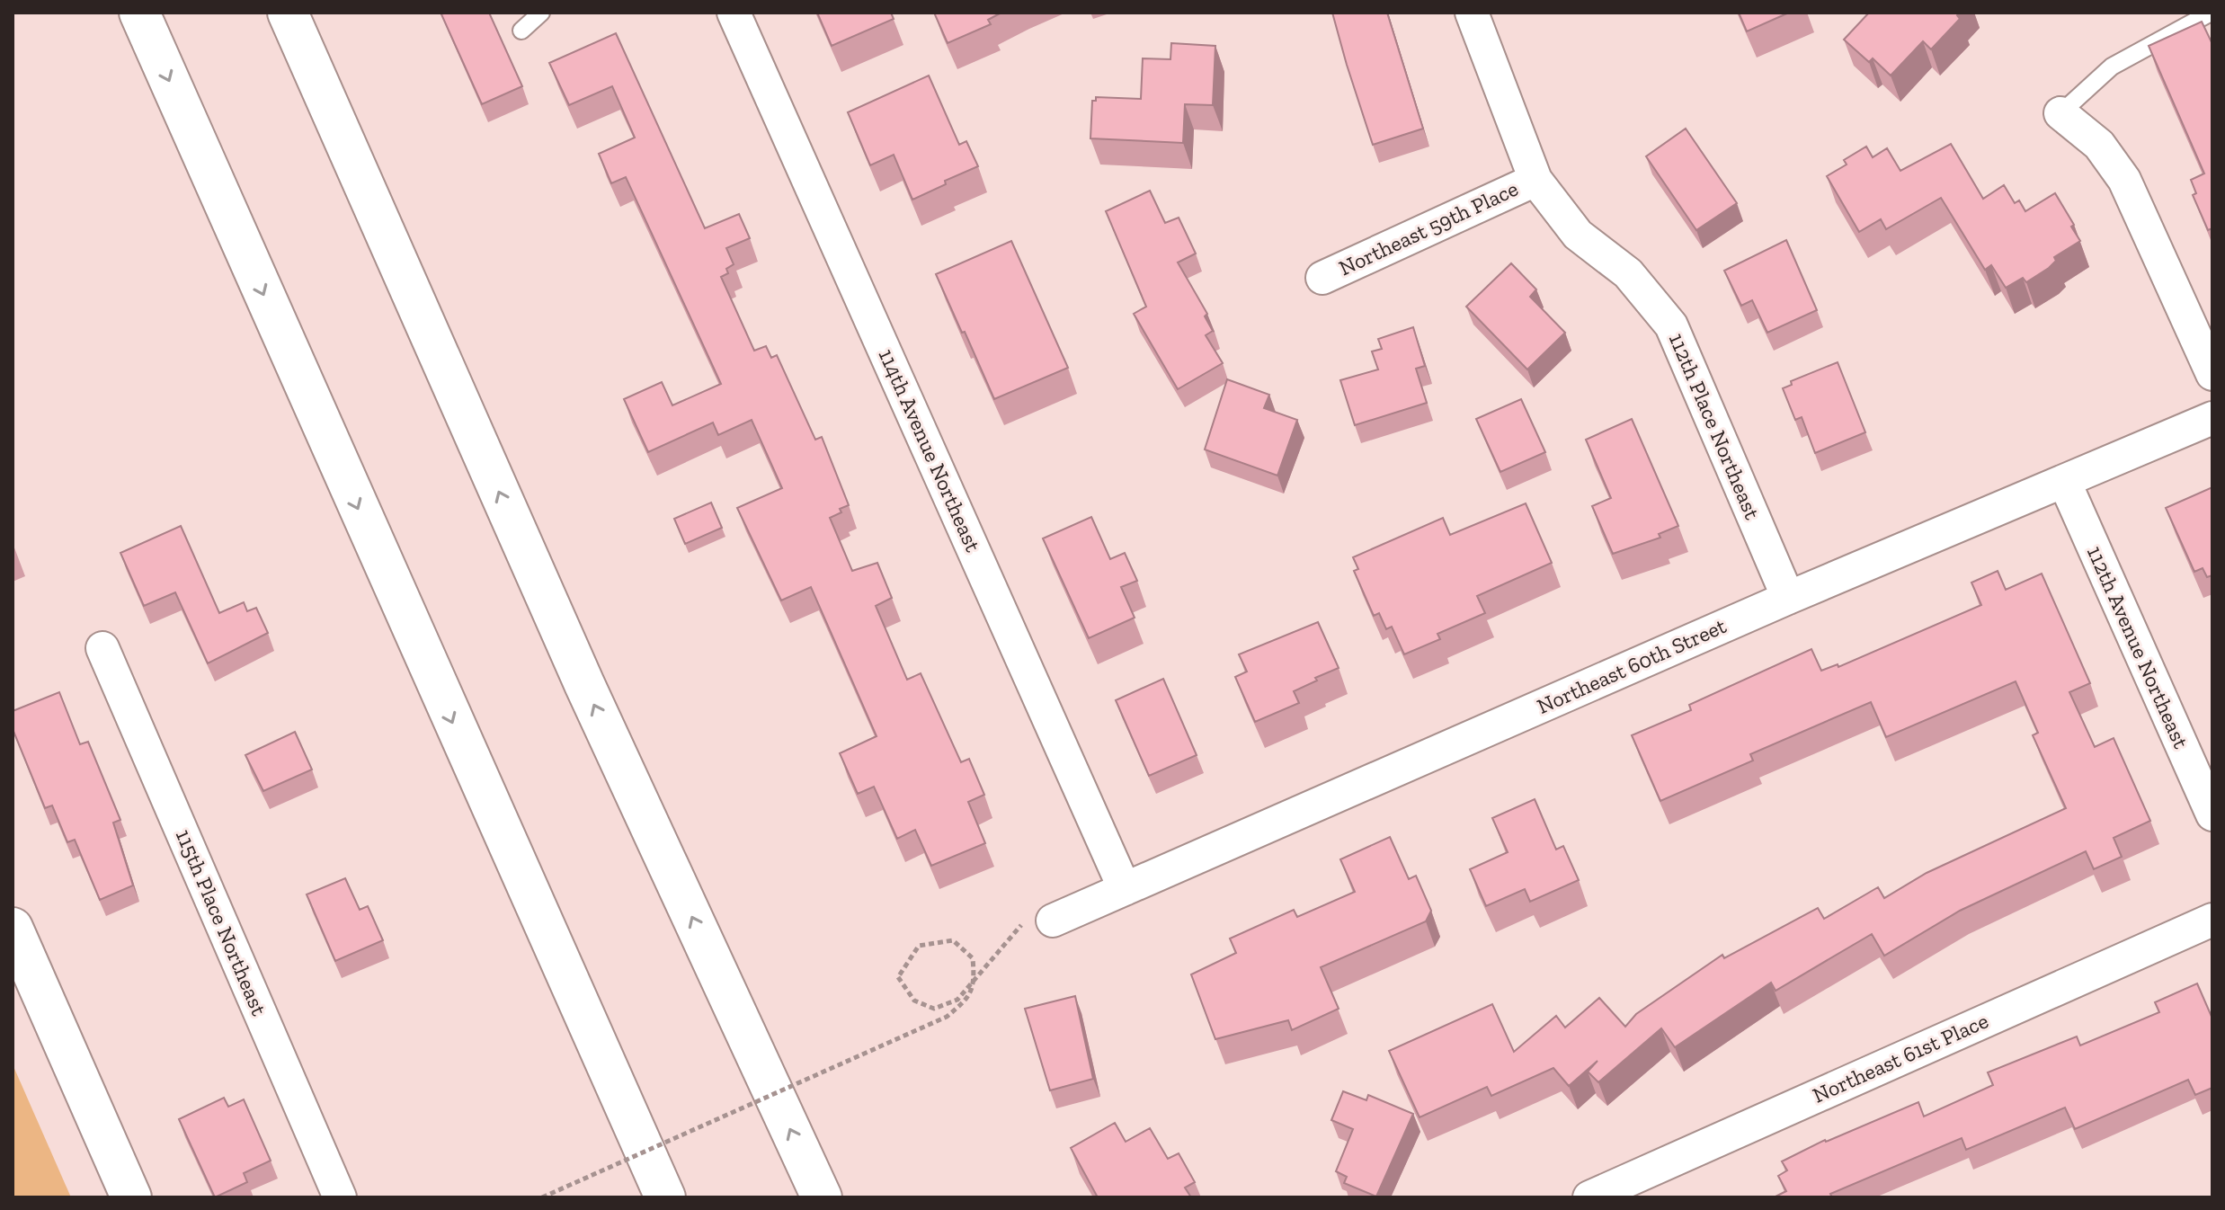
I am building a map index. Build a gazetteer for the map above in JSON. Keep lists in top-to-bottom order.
{
  "streets": {
    "street": [
      "Northeast 59th Place",
      "112th Place Northeast",
      "114th Avenue Northeast",
      "112th Avenue Northeast",
      "Northeast 60th Street",
      "115th Place Northeast",
      "Northeast 61st Place"
    ]
  },
  "crossings": [
    ["Northeast 59th Place", "112th Place Northeast"],
    ["112th Place Northeast", "Northeast 60th Street"],
    ["114th Avenue Northeast", "Northeast 60th Street"],
    ["112th Avenue Northeast", "Northeast 60th Street"]
  ]
}
